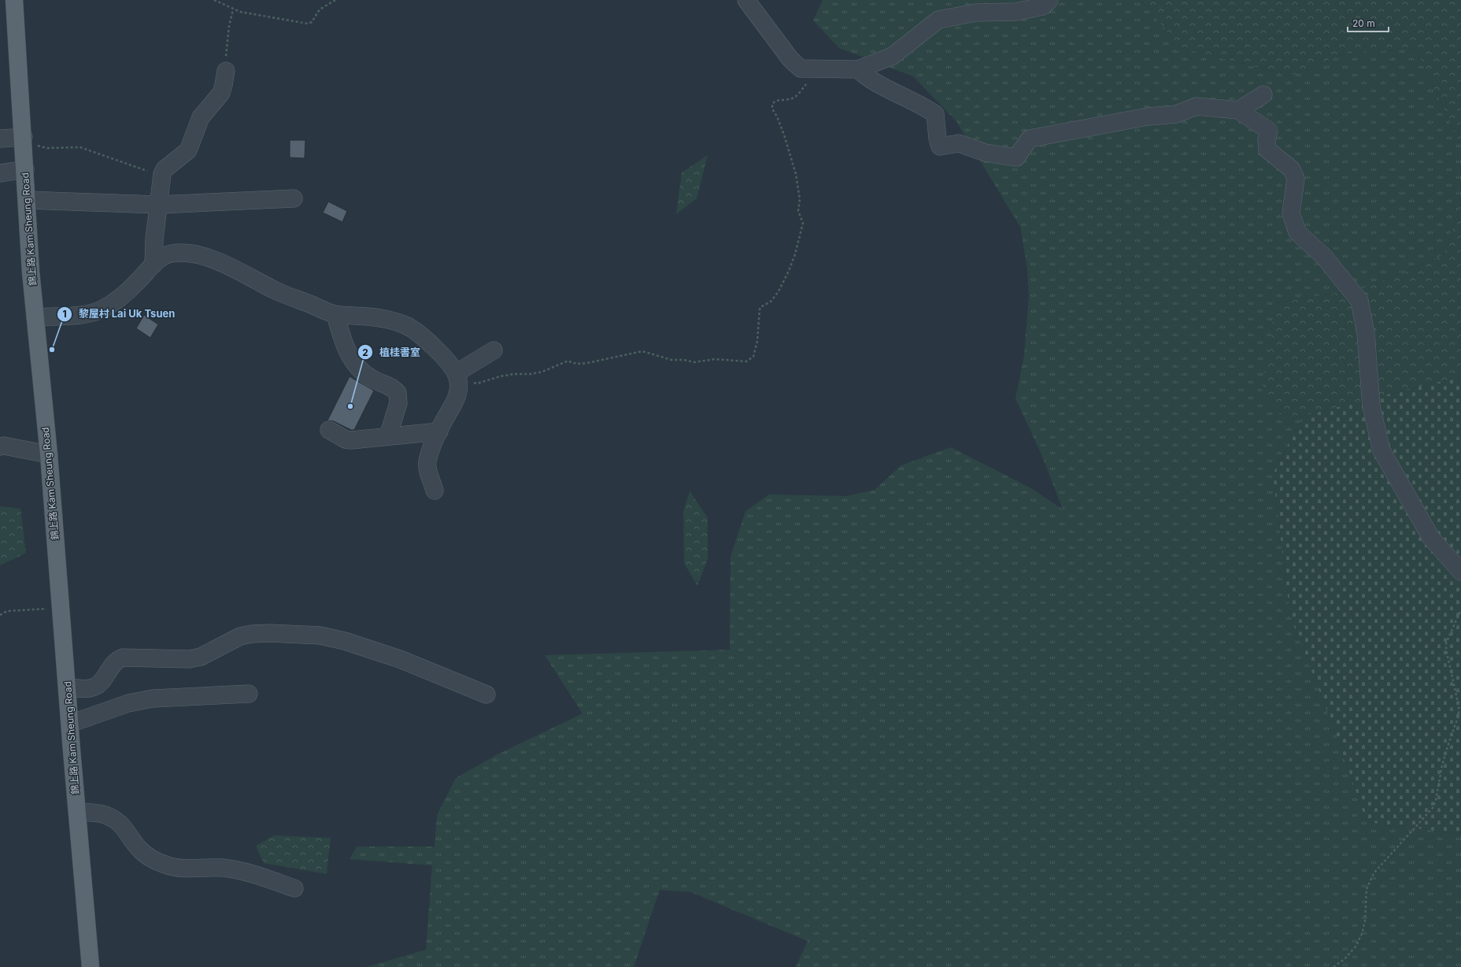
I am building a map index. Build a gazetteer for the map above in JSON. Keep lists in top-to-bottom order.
{
  "streets": {
    "main road": ["錦上路 Kam Sheung Road"]
  },
  "places": ["黎屋村 Lai Uk Tsuen", "植桂書室"],
  "scale_bar": "20 m"
}
